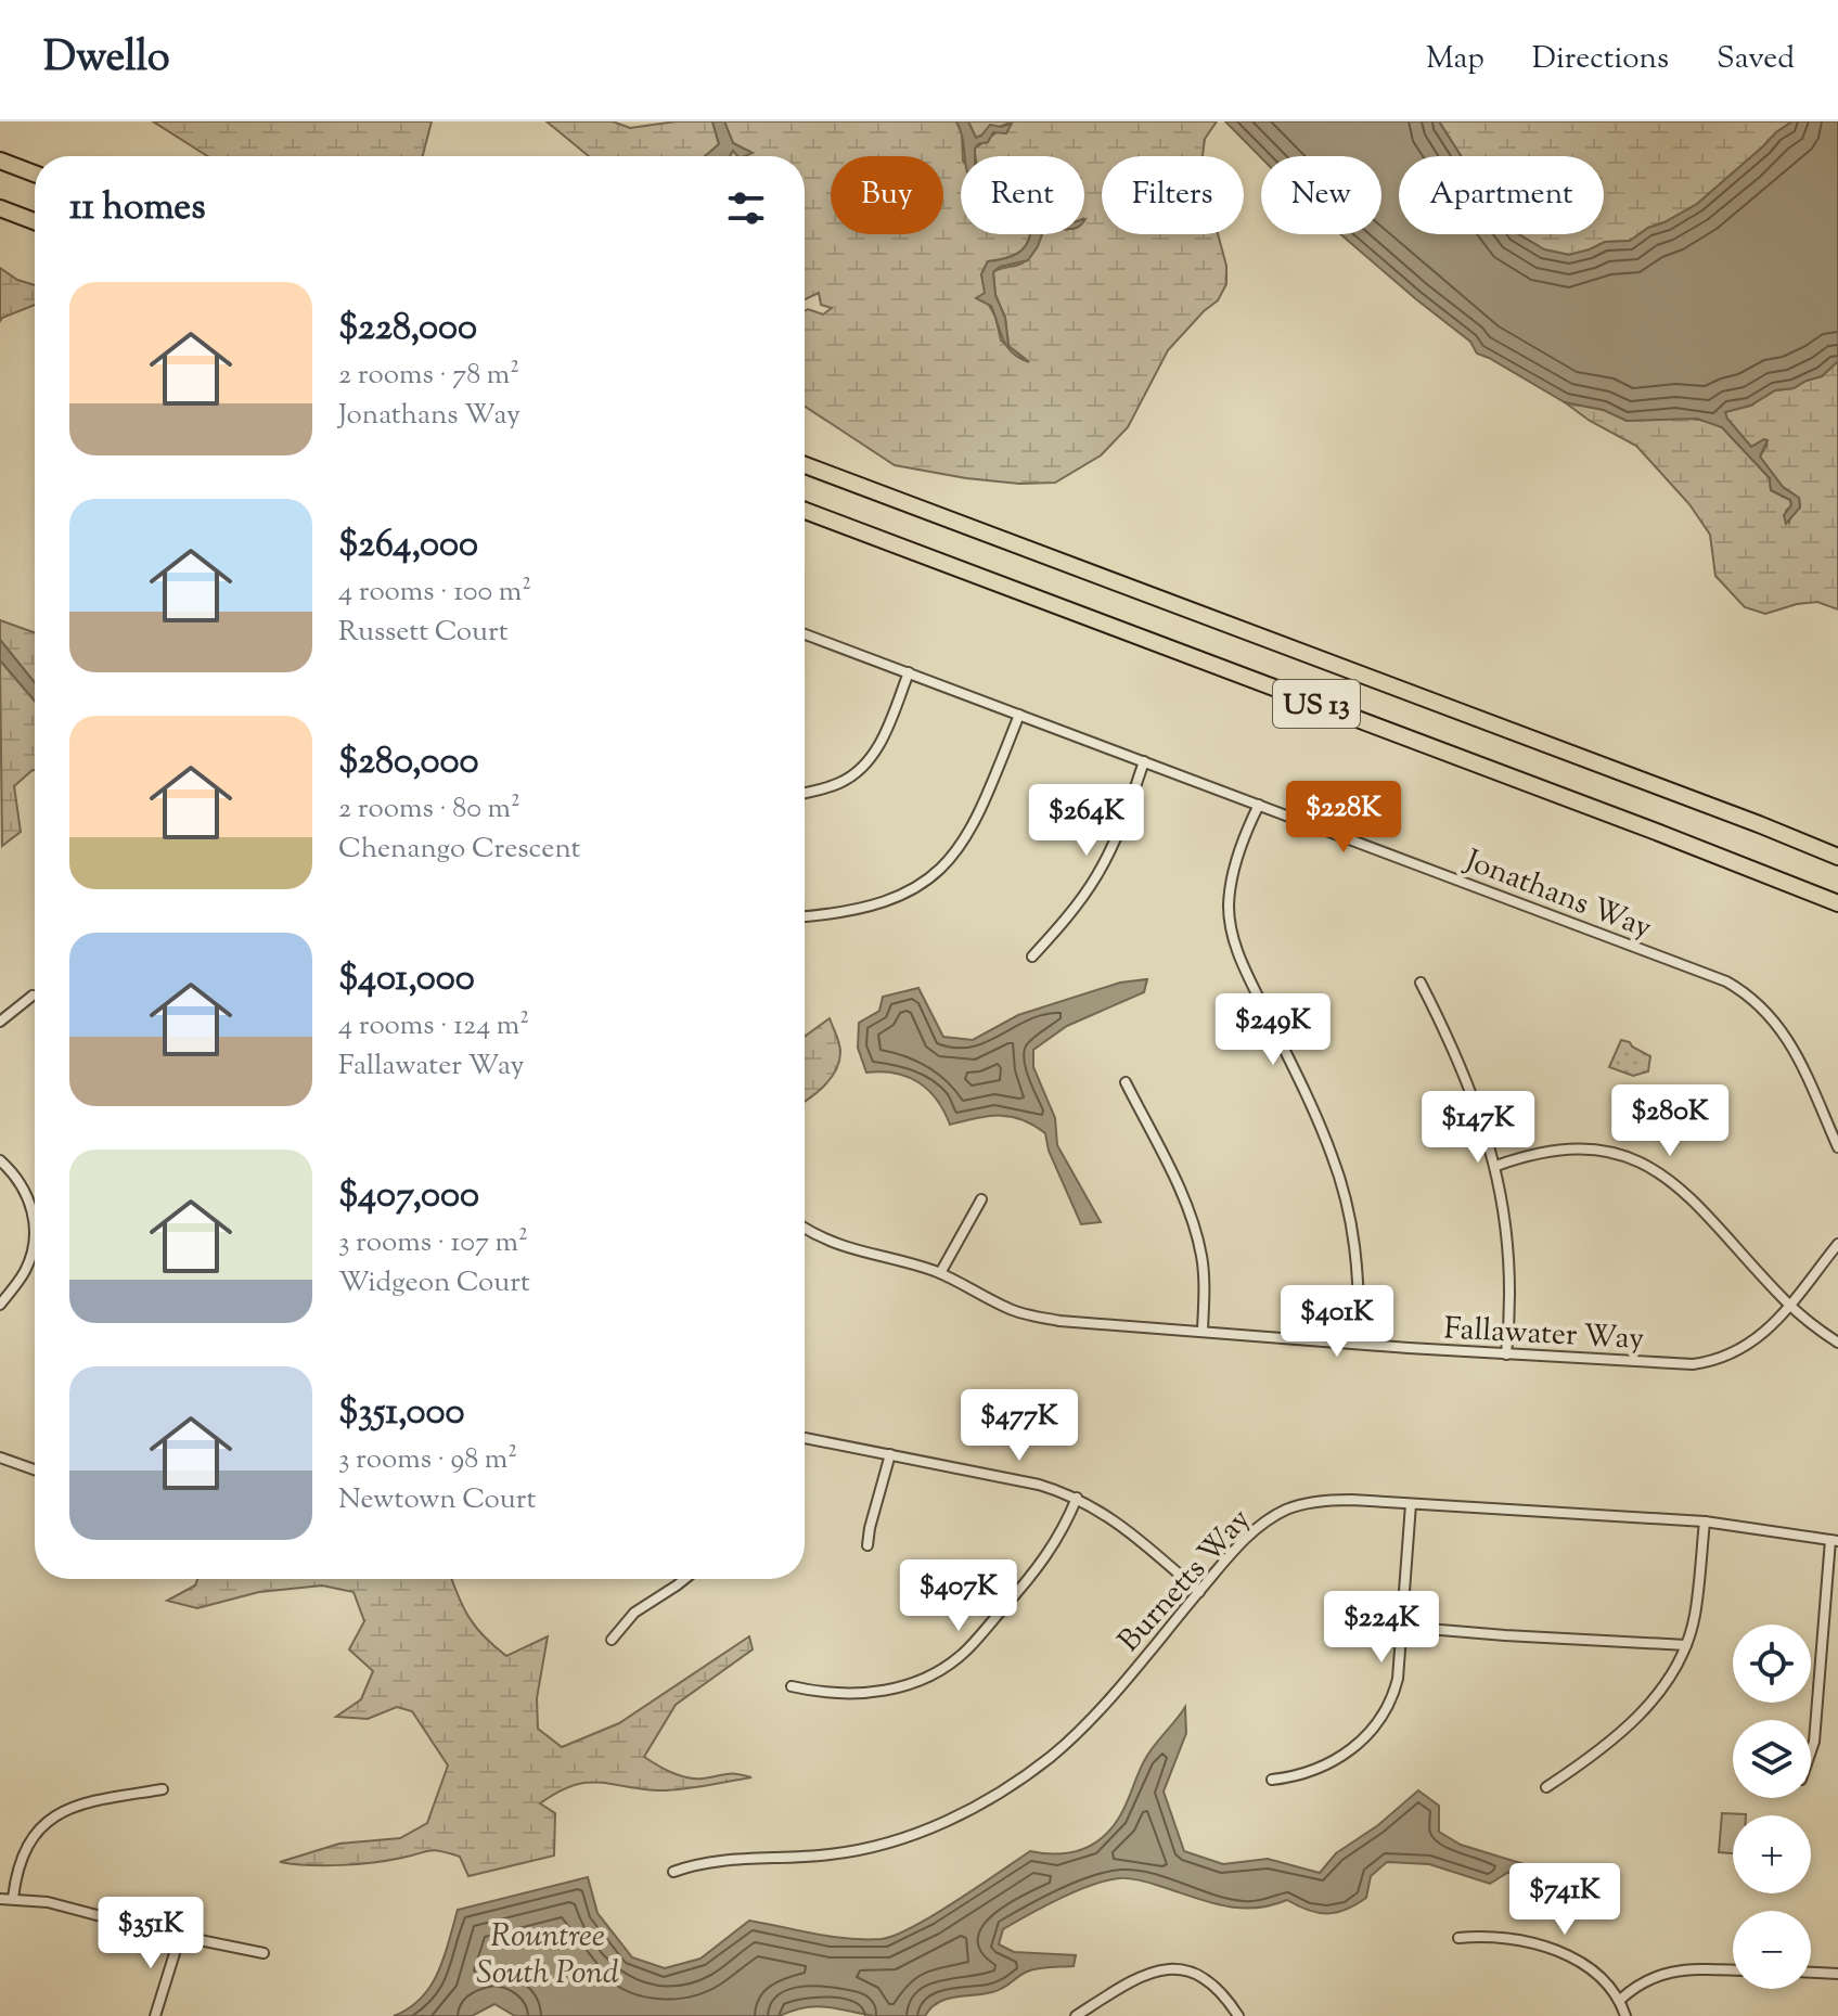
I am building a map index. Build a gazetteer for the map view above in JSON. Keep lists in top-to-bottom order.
{
  "streets": {
    "highway": ["US 13"],
    "street": ["Jonathans Way", "Fallawater Way", "Burnetts Way"]
  },
  "water": ["Rountree South Pond"],
  "page": {
    "header": "Dwello",
    "nav": ["Map", "Directions", "Saved"],
    "chip": [
      "Buy",
      "Rent",
      "Filters",
      "New",
      "Apartment"
    ],
    "heading": "11 homes",
    "list": [
      {
        "name": "$228,000",
        "note": "2 rooms · 78 m² · Jonathans Way"
      },
      {
        "name": "$264,000",
        "note": "4 rooms · 100 m² · Russett Court"
      },
      {
        "name": "$280,000",
        "note": "2 rooms · 80 m² · Chenango Crescent"
      },
      {
        "name": "$401,000",
        "note": "4 rooms · 124 m² · Fallawater Way"
      },
      {
        "name": "$407,000",
        "note": "3 rooms · 107 m² · Widgeon Court"
      },
      {
        "name": "$351,000",
        "note": "3 rooms · 98 m² · Newtown Court"
      }
    ],
    "price": [
      "$228K",
      "$264K",
      "$249K",
      "$280K",
      "$147K",
      "$401K",
      "$477K",
      "$407K",
      "$224K",
      "$741K",
      "$351K"
    ],
    "map_buttons": ["+", "−"]
  }
}
